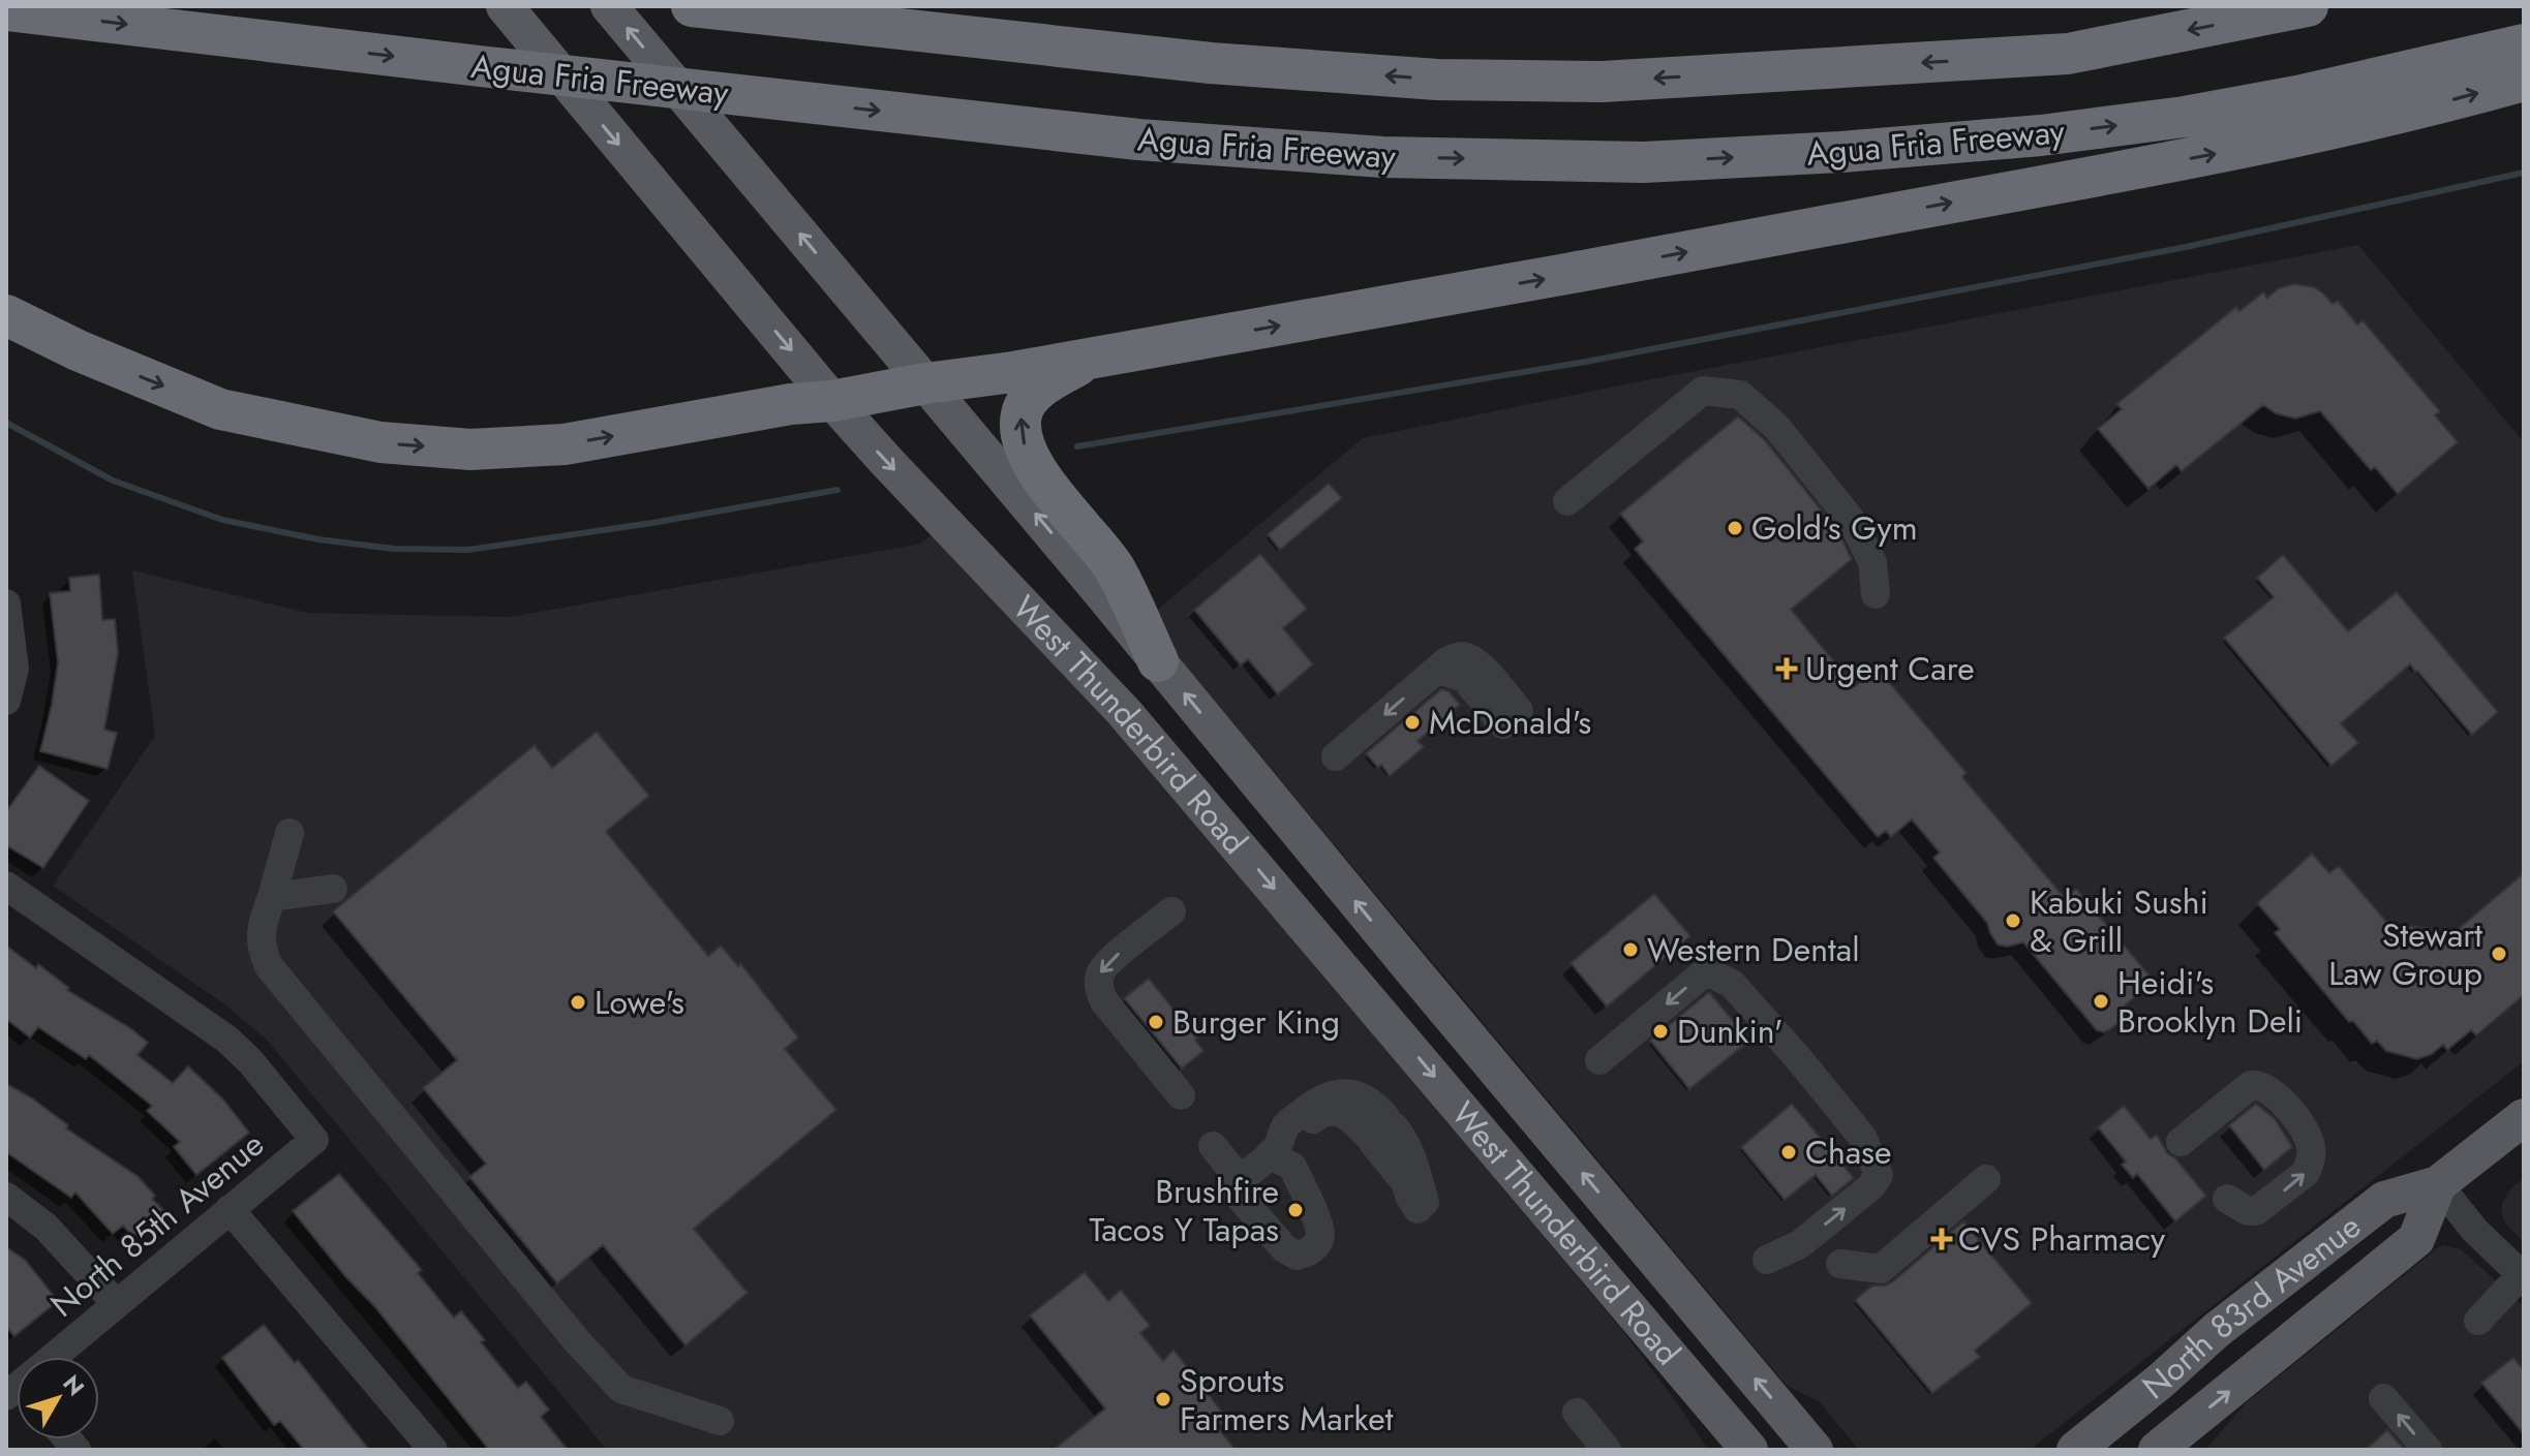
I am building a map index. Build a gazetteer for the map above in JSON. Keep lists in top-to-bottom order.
{
  "streets": {
    "highway": ["Agua Fria Freeway"],
    "main road": ["West Thunderbird Road", "North 83rd Avenue"],
    "street": ["North 85th Avenue"]
  },
  "places": {
    "other": [
      "Gold's Gym",
      "McDonald's",
      "Kabuki Sushi & Grill",
      "Western Dental",
      "Stewart Law Group",
      "Heidi's Brooklyn Deli",
      "Lowe's",
      "Burger King",
      "Dunkin'",
      "Chase",
      "Brushfire Tacos Y Tapas",
      "Sprouts Farmers Market"
    ],
    "health": ["Urgent Care", "CVS Pharmacy"]
  },
  "north": "top right"
}
